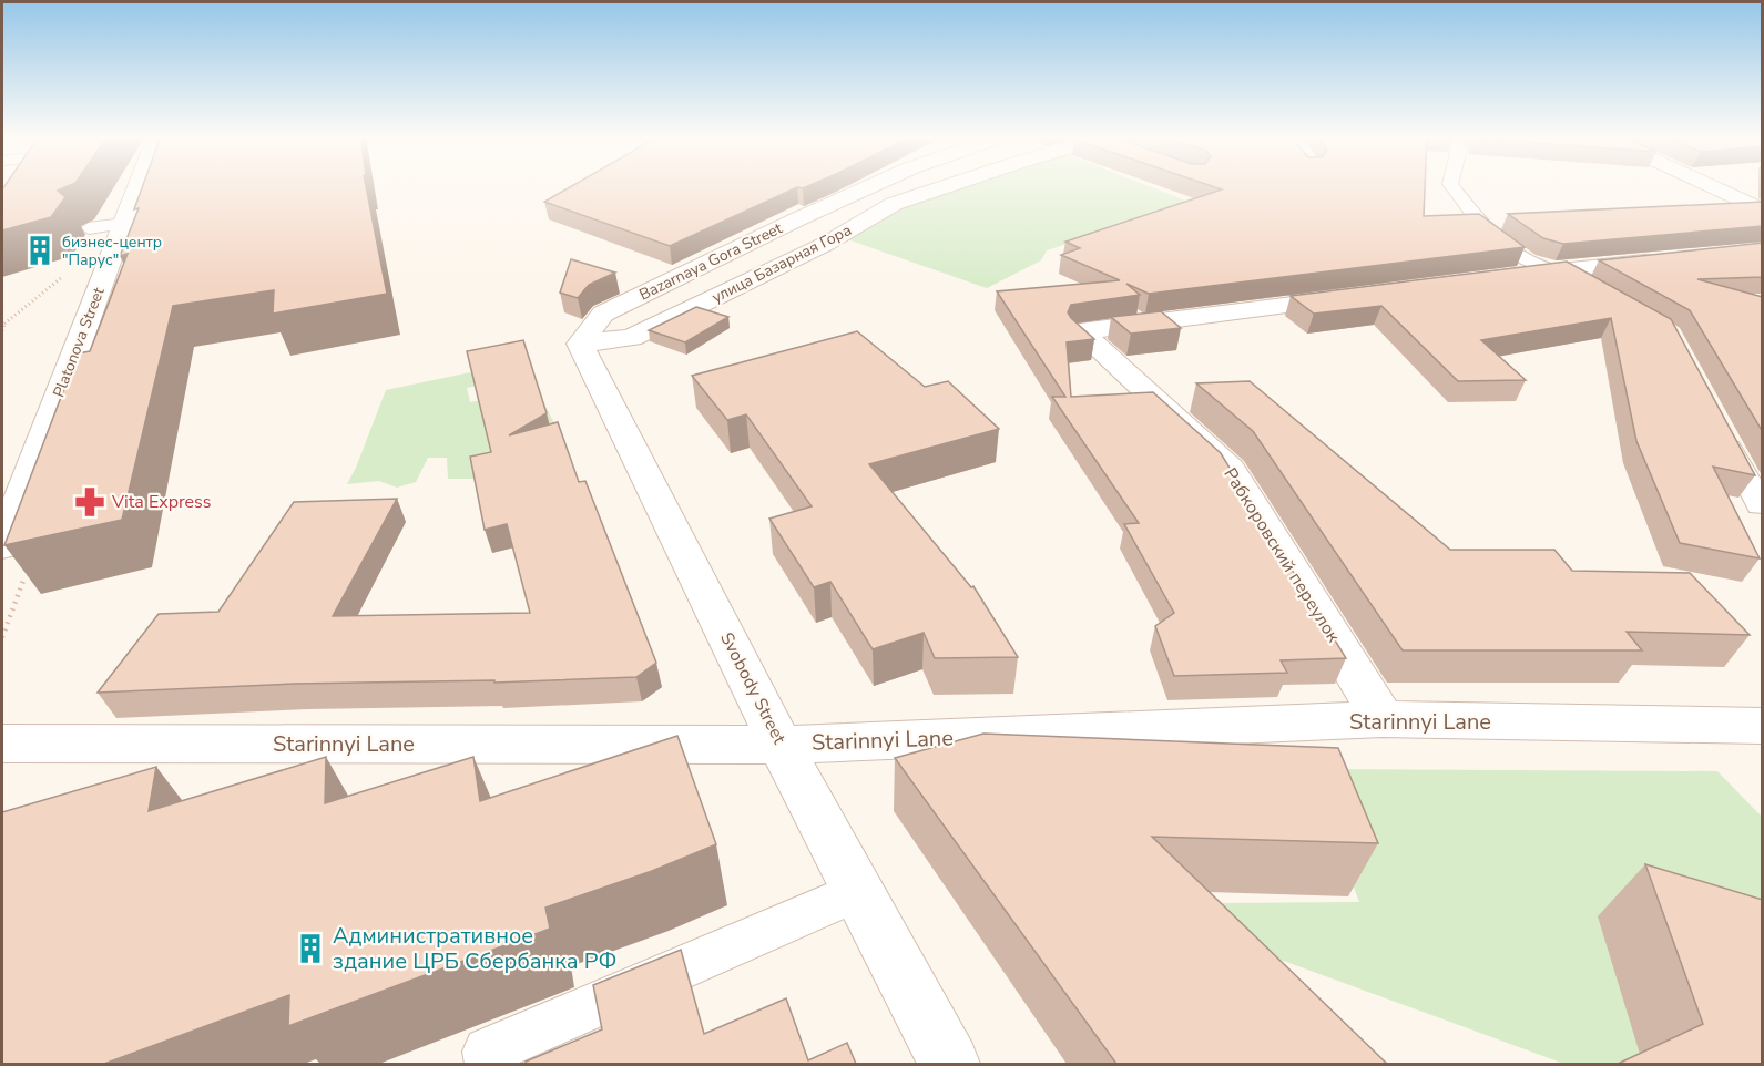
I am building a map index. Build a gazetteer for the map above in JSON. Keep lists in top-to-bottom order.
{
  "streets": {
    "street": [
      "Bazarnaya Gora Street",
      "улица Базарная Гора",
      "Platonova Street",
      "Рабкоровский переулок",
      "Svobody Street",
      "Starinnyi Lane"
    ]
  },
  "crossings": [
    ["Bazarnaya Gora Street", "улица Базарная Гора"],
    ["Bazarnaya Gora Street", "Svobody Street"],
    ["улица Базарная Гора", "Svobody Street"],
    ["Рабкоровский переулок", "Starinnyi Lane"],
    ["Svobody Street", "Starinnyi Lane"]
  ],
  "places": {
    "building": ["бизнес-центр \"Парус\"", "Административное здание ЦРБ Сбербанка РФ"],
    "pharmacy": ["Vita Express"]
  }
}
